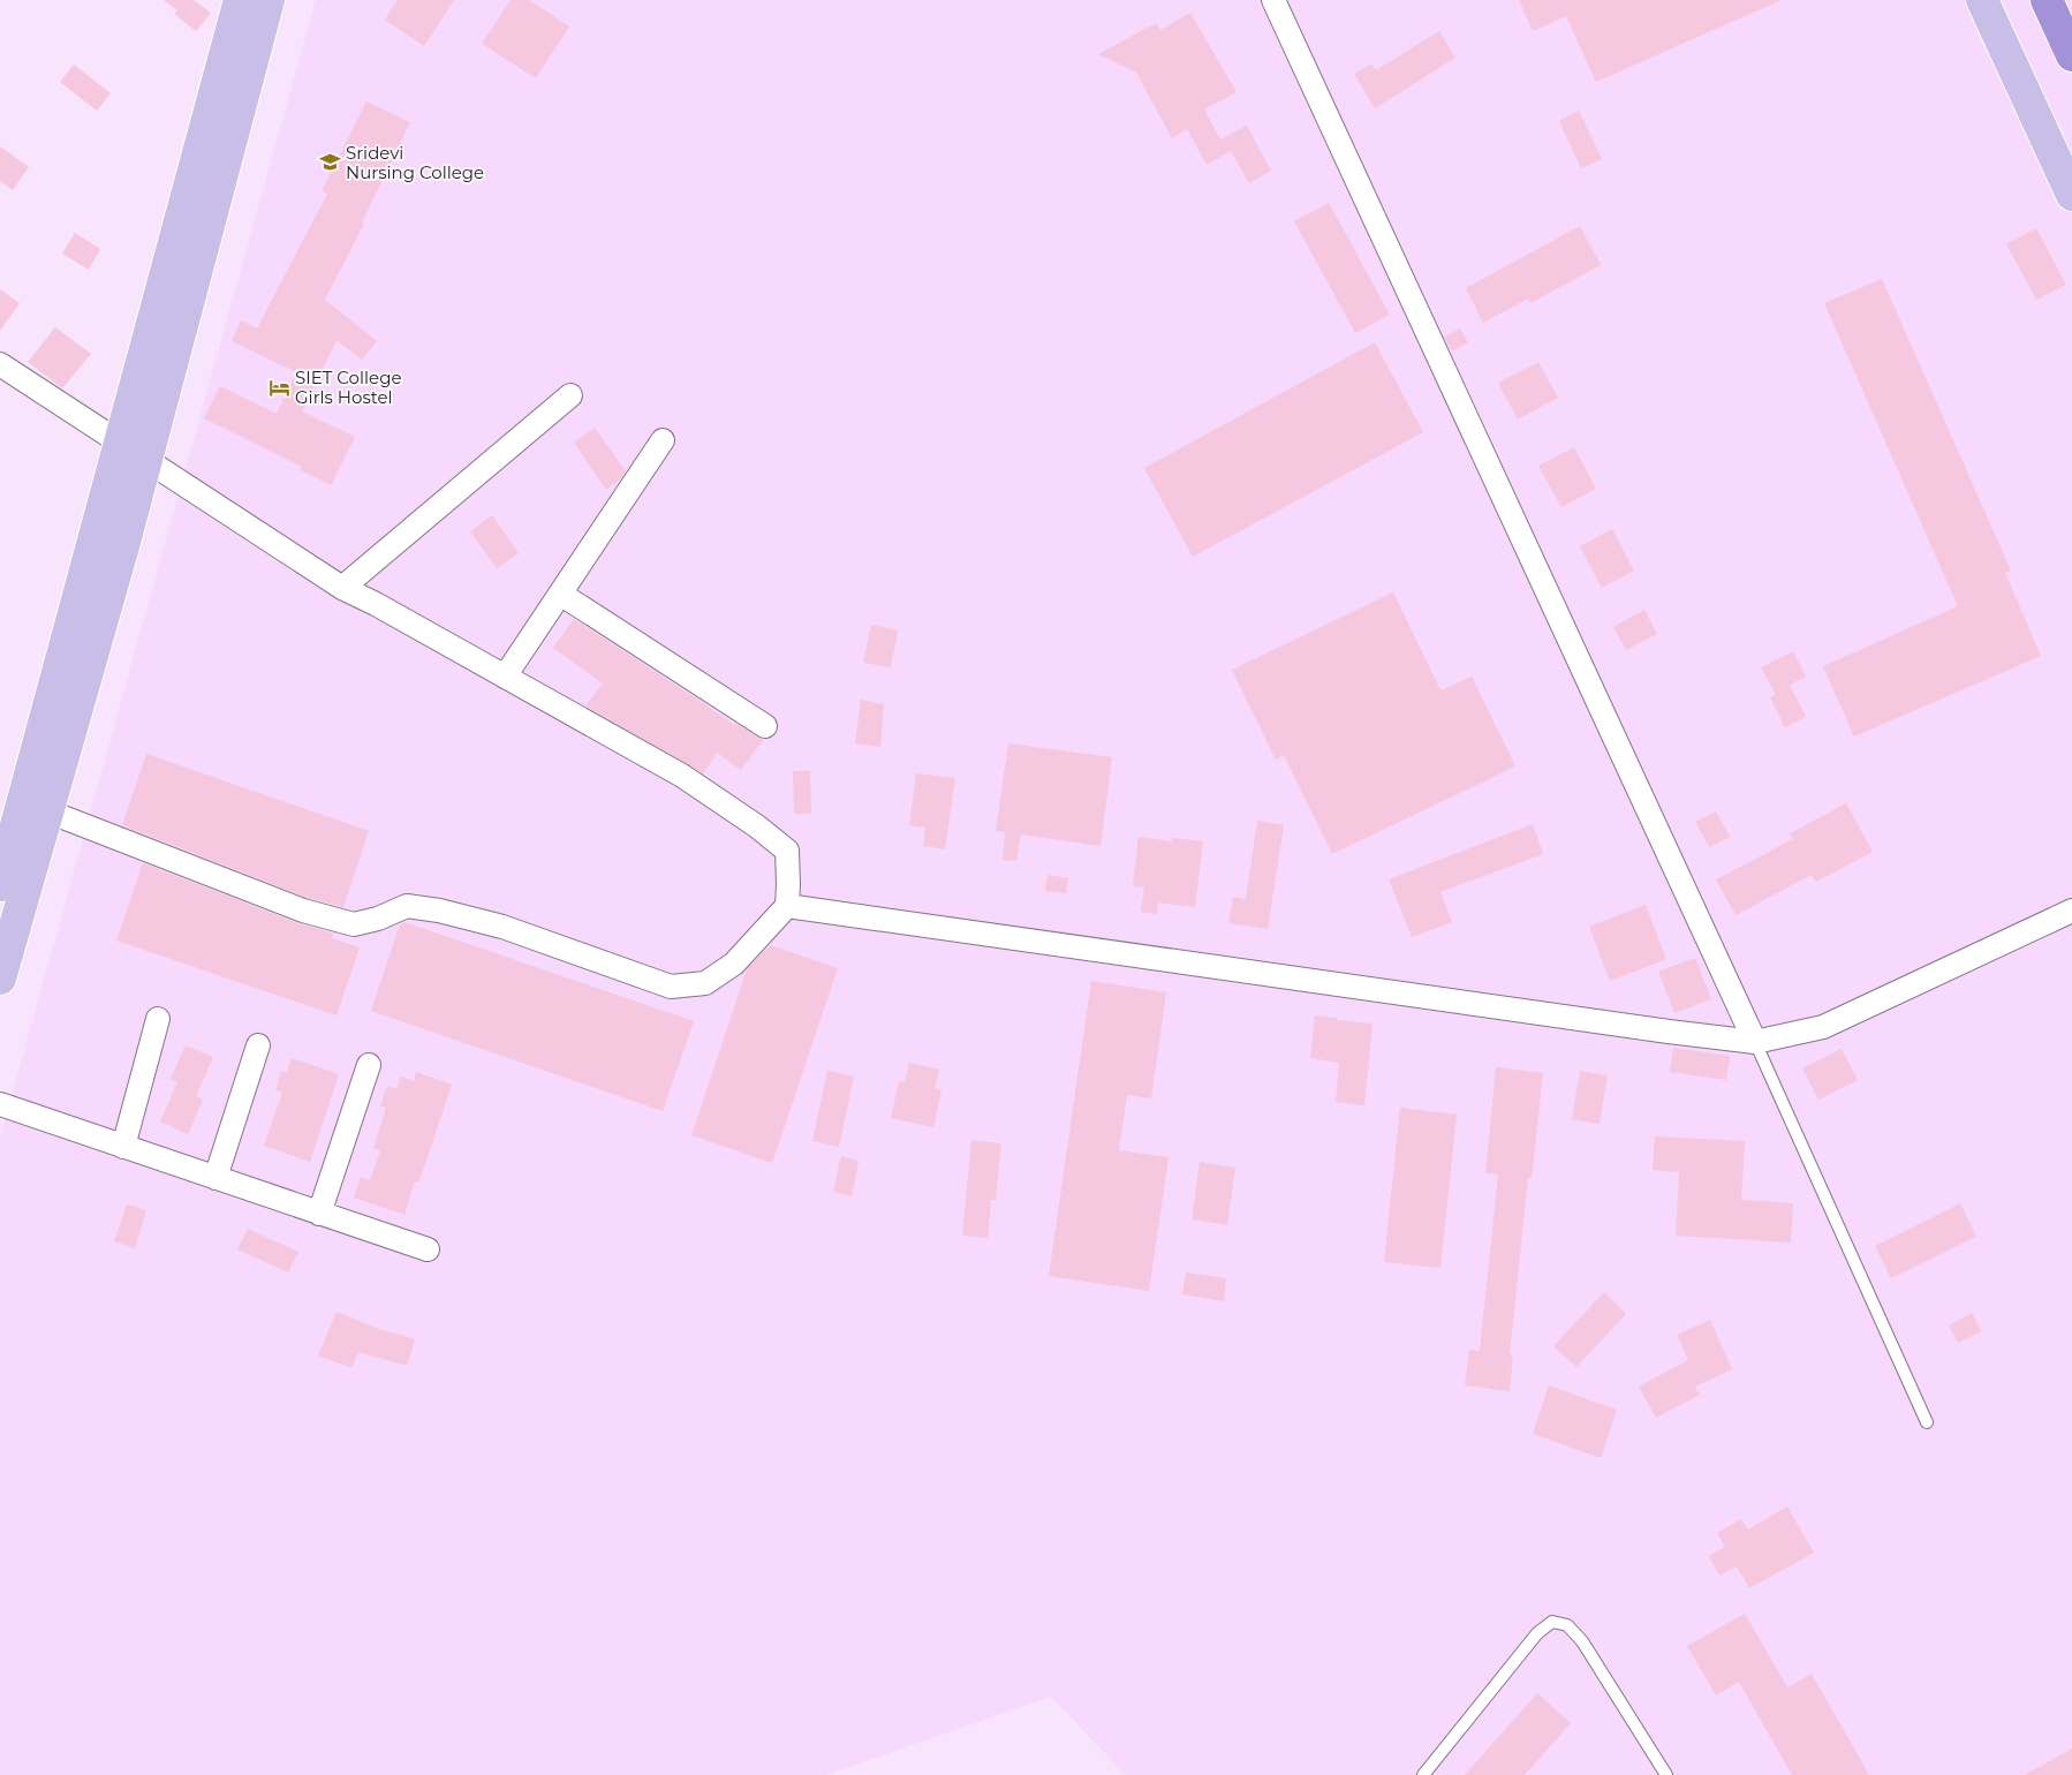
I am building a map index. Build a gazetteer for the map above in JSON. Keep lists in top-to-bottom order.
{
  "places": {
    "school or university": ["Sridevi Nursing College"],
    "hotel": ["SIET College Girls Hostel"]
  }
}
